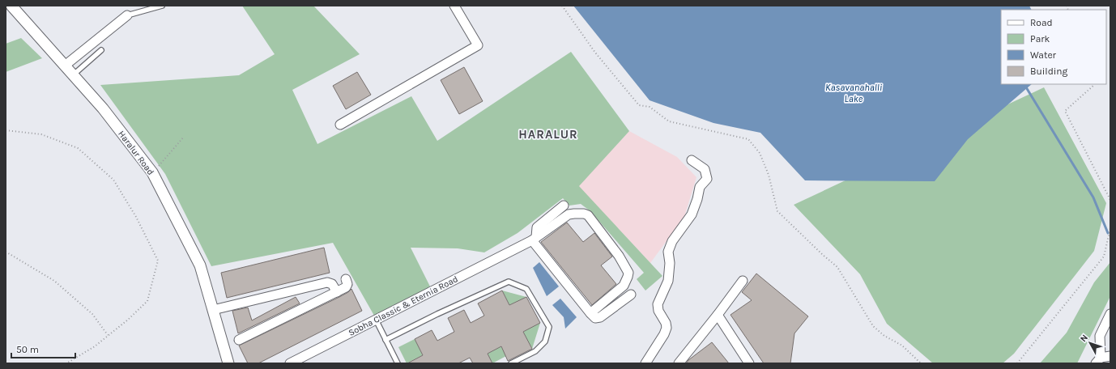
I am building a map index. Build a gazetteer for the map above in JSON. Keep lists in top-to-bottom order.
{
  "streets": {
    "street": ["Haralur Road", "Sobha Classic & Eternia Road"]
  },
  "districts": ["HARALUR"],
  "water": ["Kasavanahalli Lake"],
  "legend": [
    "Road",
    "Park",
    "Water",
    "Building"
  ],
  "scale_bar": "50 m",
  "north": "top left"
}
